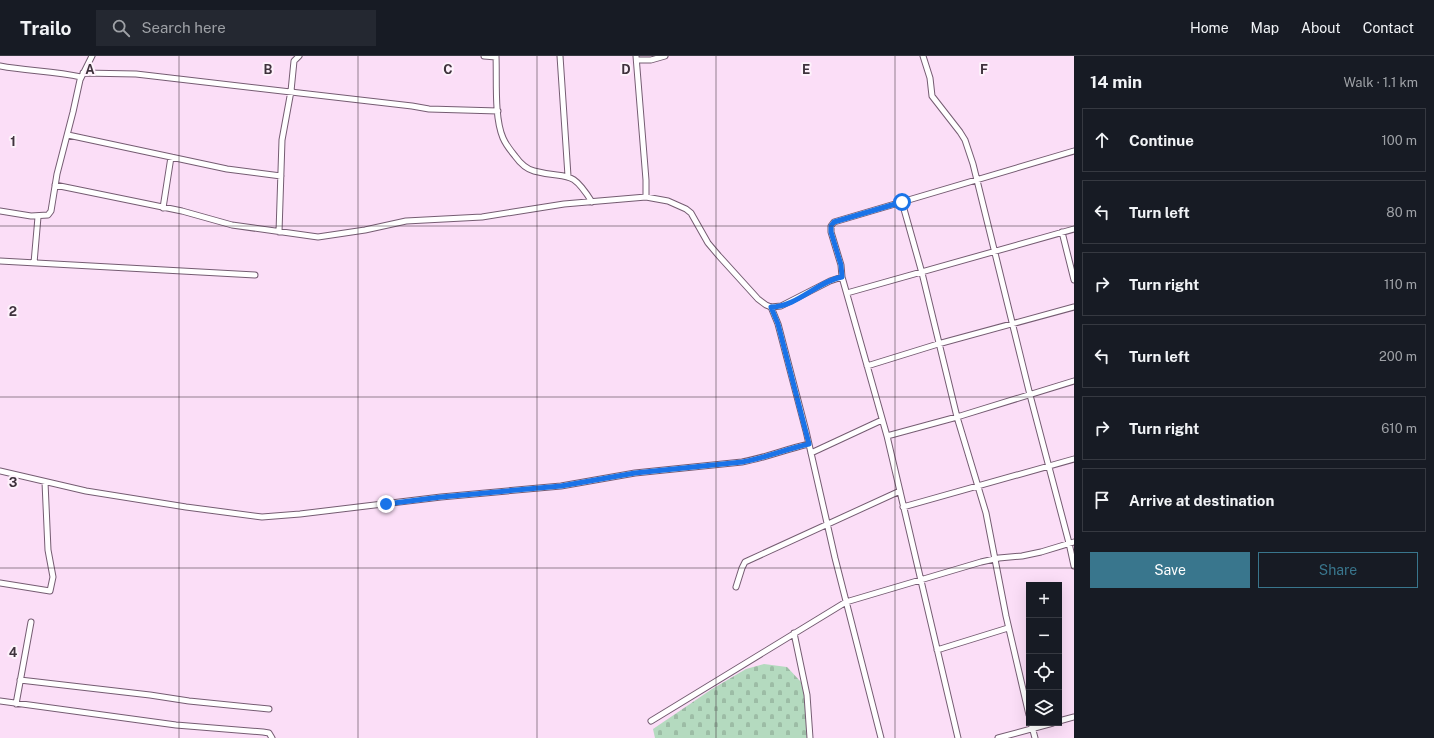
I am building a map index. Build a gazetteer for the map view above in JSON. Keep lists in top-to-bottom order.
{
  "page": {
    "header": "Trailo",
    "search": "Search here",
    "nav": [
      "Home",
      "Map",
      "About",
      "Contact"
    ],
    "heading": ["14 min", "Walk · 1.1 km"],
    "list": [
      ["Continue", "100 m"],
      ["Turn left", "80 m"],
      ["Turn right", "110 m"],
      ["Turn left", "200 m"],
      ["Turn right", "610 m"],
      "Arrive at destination"
    ],
    "buttons": ["Save", "Share"],
    "map_buttons": ["+", "−"]
  },
  "grid": {
    "columns": [
      "A",
      "B",
      "C",
      "D",
      "E",
      "F"
    ],
    "rows": [
      "1",
      "2",
      "3",
      "4"
    ]
  }
}
